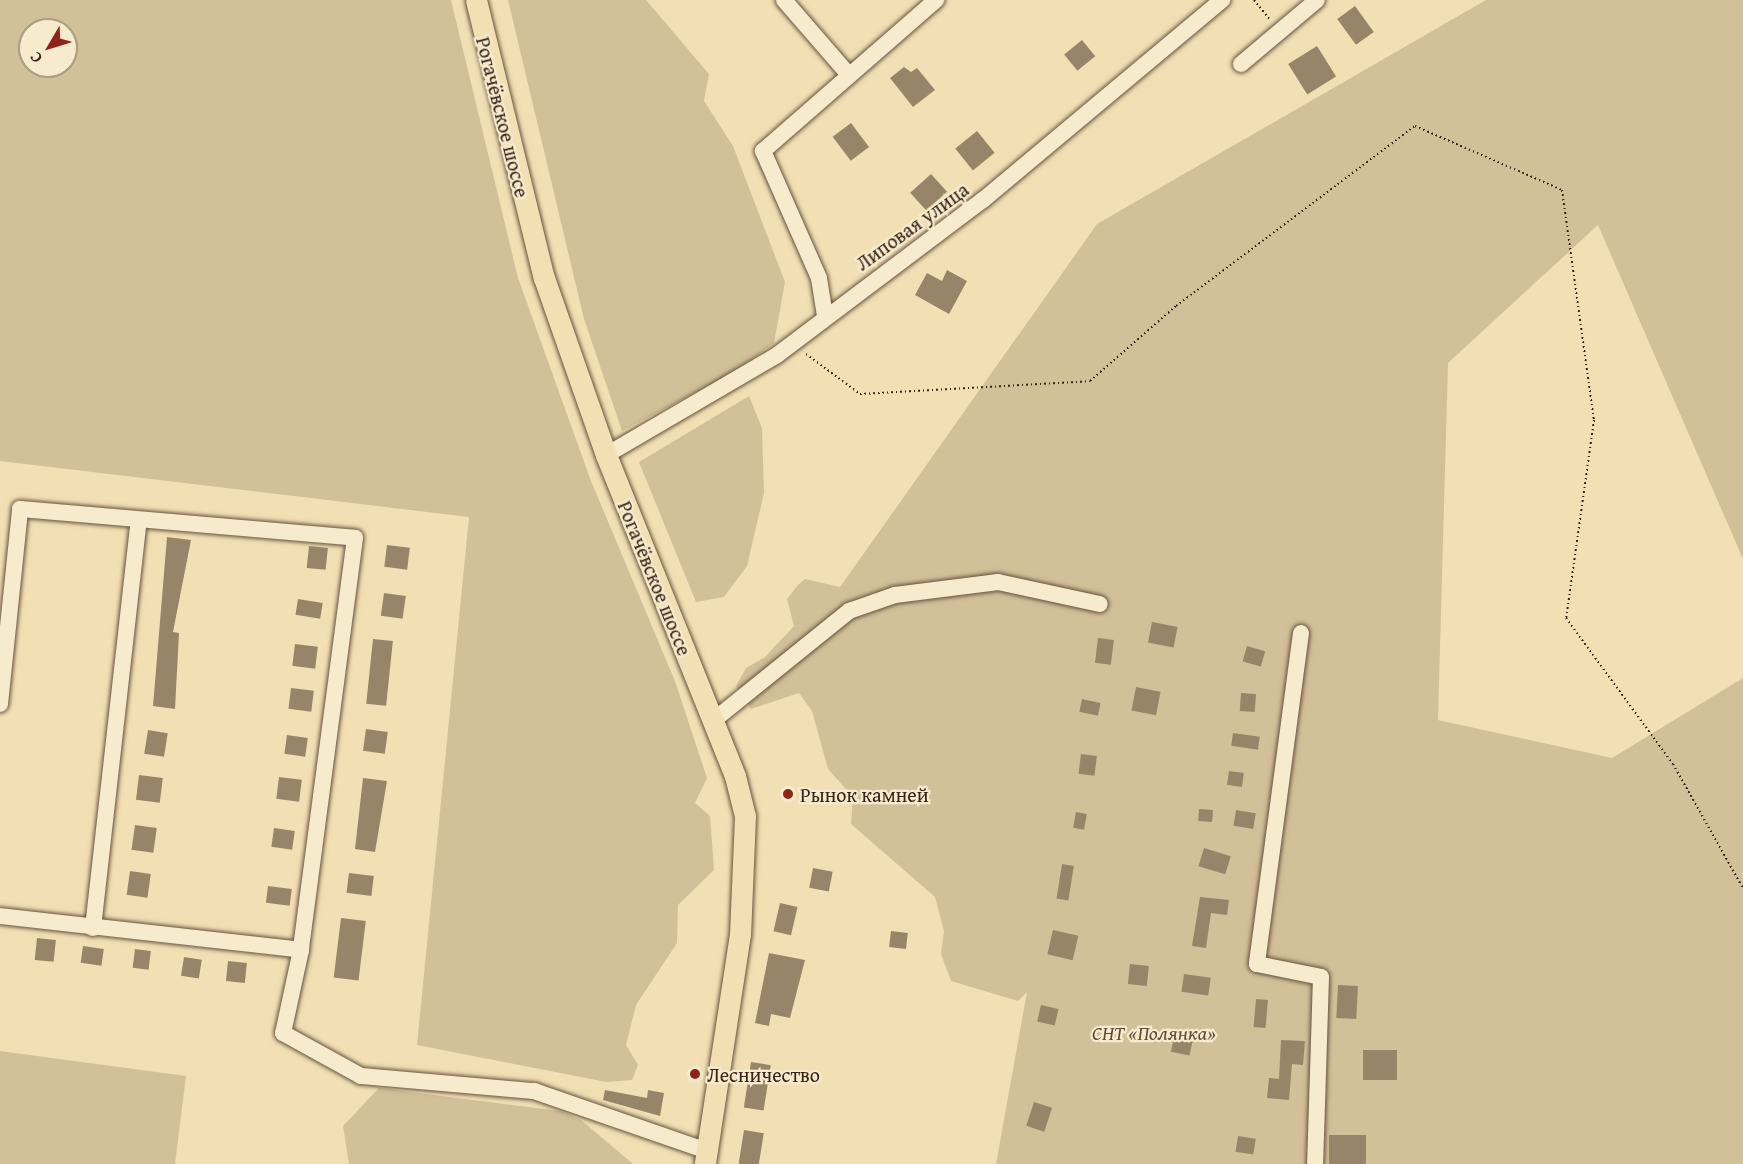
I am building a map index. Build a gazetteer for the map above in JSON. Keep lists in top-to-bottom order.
{
  "streets": {
    "main road": ["Рогачёвское шоссе"],
    "street": ["Липовая улица"]
  },
  "crossings": [
    ["Рогачёвское шоссе", "Липовая улица"]
  ],
  "parks": ["СНТ «Полянка»"],
  "places": ["Рынок камней", "Лесничество"],
  "north": "bottom left"
}
